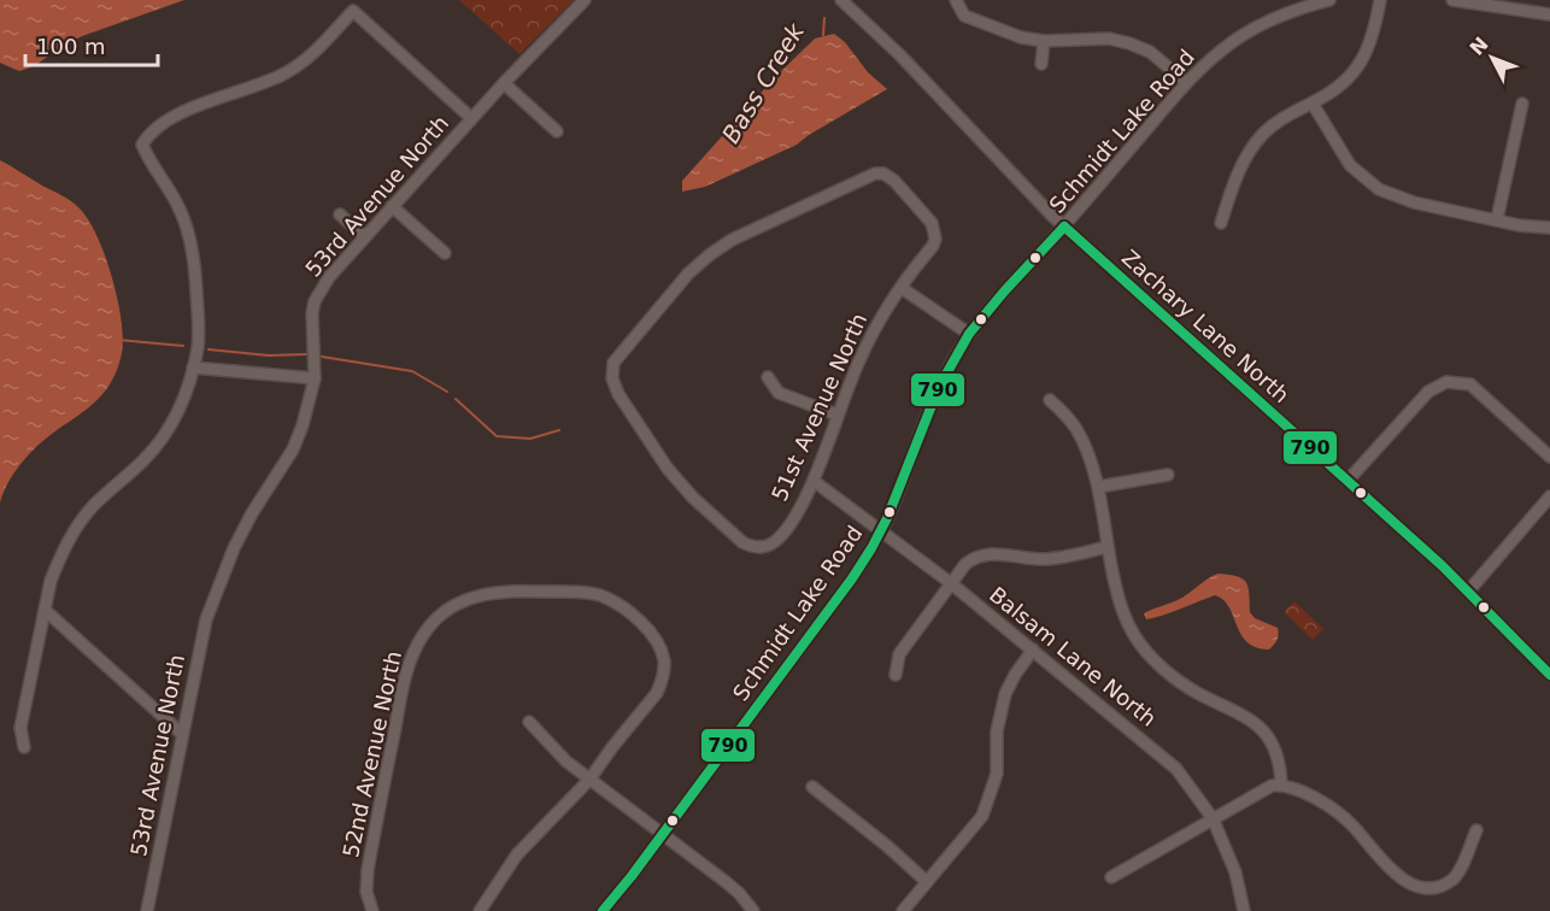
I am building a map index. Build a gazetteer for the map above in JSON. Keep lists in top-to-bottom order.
{
  "streets": {
    "street": [
      "Schmidt Lake Road",
      "53rd Avenue North",
      "Zachary Lane North",
      "51st Avenue North",
      "Balsam Lane North",
      "52nd Avenue North"
    ]
  },
  "crossings": [
    ["Schmidt Lake Road", "Zachary Lane North"],
    ["Schmidt Lake Road", "Balsam Lane North"],
    ["51st Avenue North", "Balsam Lane North"]
  ],
  "water": ["Bass Creek"],
  "lines": ["transit line 790"],
  "scale_bar": "100 m",
  "north": "top left"
}
